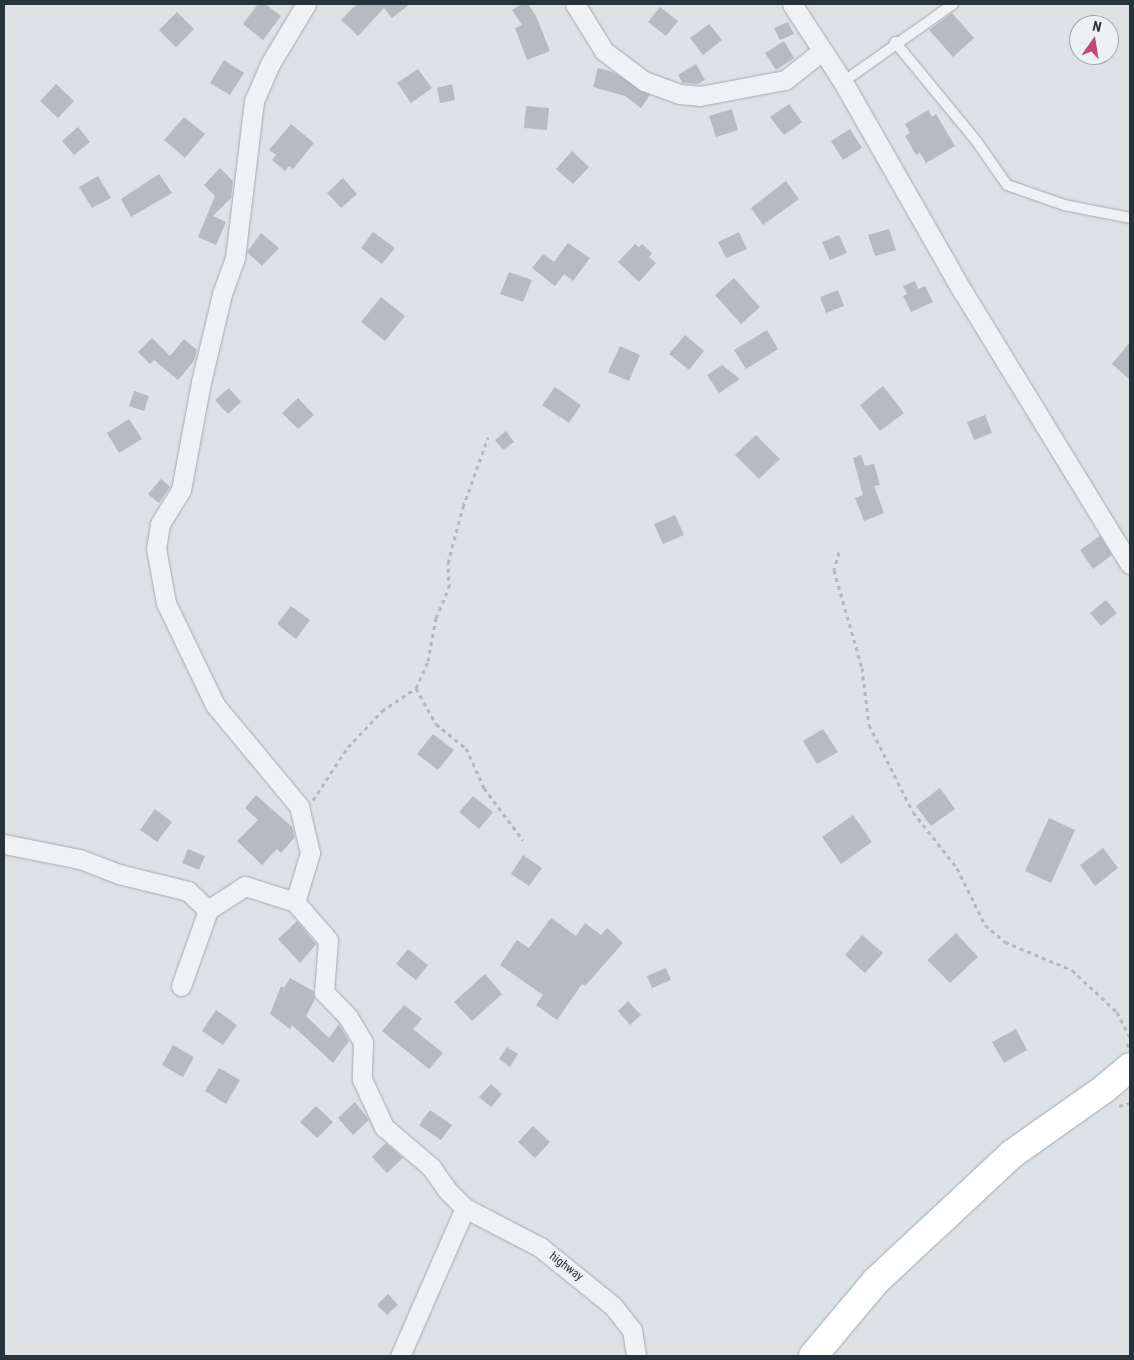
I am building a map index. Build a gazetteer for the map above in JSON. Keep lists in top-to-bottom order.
{
  "streets": {
    "street": ["highway"]
  },
  "north": "top"
}
